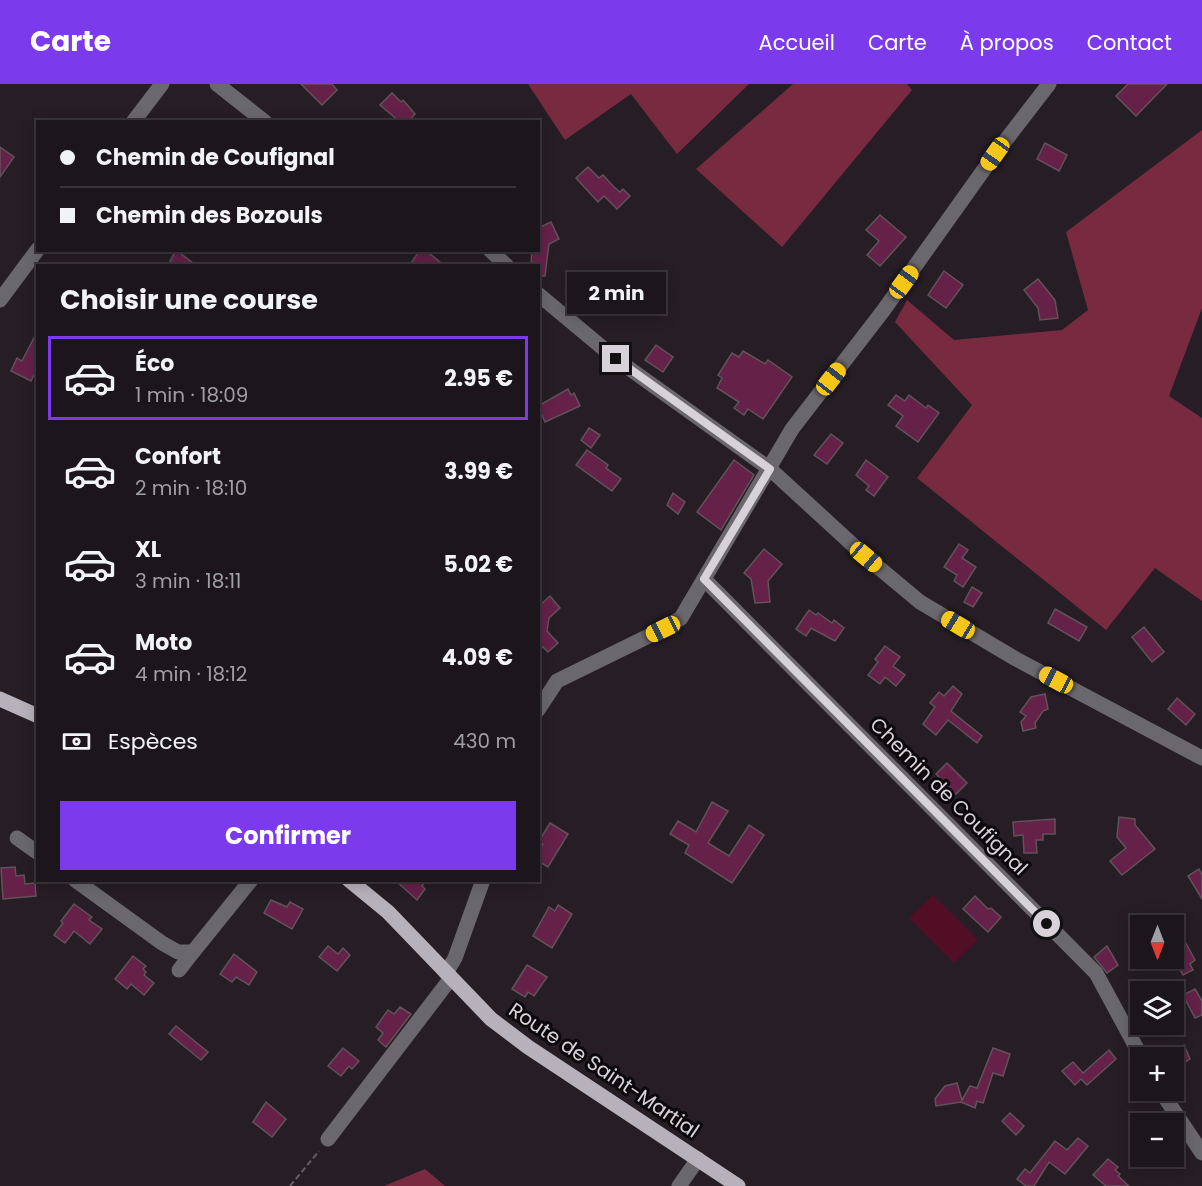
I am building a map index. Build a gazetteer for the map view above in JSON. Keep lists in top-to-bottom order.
{
  "streets": {
    "main road": ["Route de Saint-Martial"],
    "street": ["Chemin de Coufignal"]
  },
  "north": "bottom",
  "page": {
    "header": "Carte",
    "nav": [
      "Accueil",
      "Carte",
      "À propos",
      "Contact"
    ],
    "banner": ["Chemin de Coufignal", "Chemin des Bozouls"],
    "heading": "Choisir une course",
    "bubble": "2 min",
    "list": [
      {
        "name": "Éco",
        "note": "1 min · 18:09",
        "value": "2.95 €"
      },
      {
        "name": "Confort",
        "note": "2 min · 18:10",
        "value": "3.99 €"
      },
      {
        "name": "XL",
        "note": "3 min · 18:11",
        "value": "5.02 €"
      },
      {
        "name": "Moto",
        "note": "4 min · 18:12",
        "value": "4.09 €"
      }
    ],
    "pay": ["Espèces", "430 m"],
    "buttons": "Confirmer",
    "map_buttons": ["+", "−"]
  }
}
